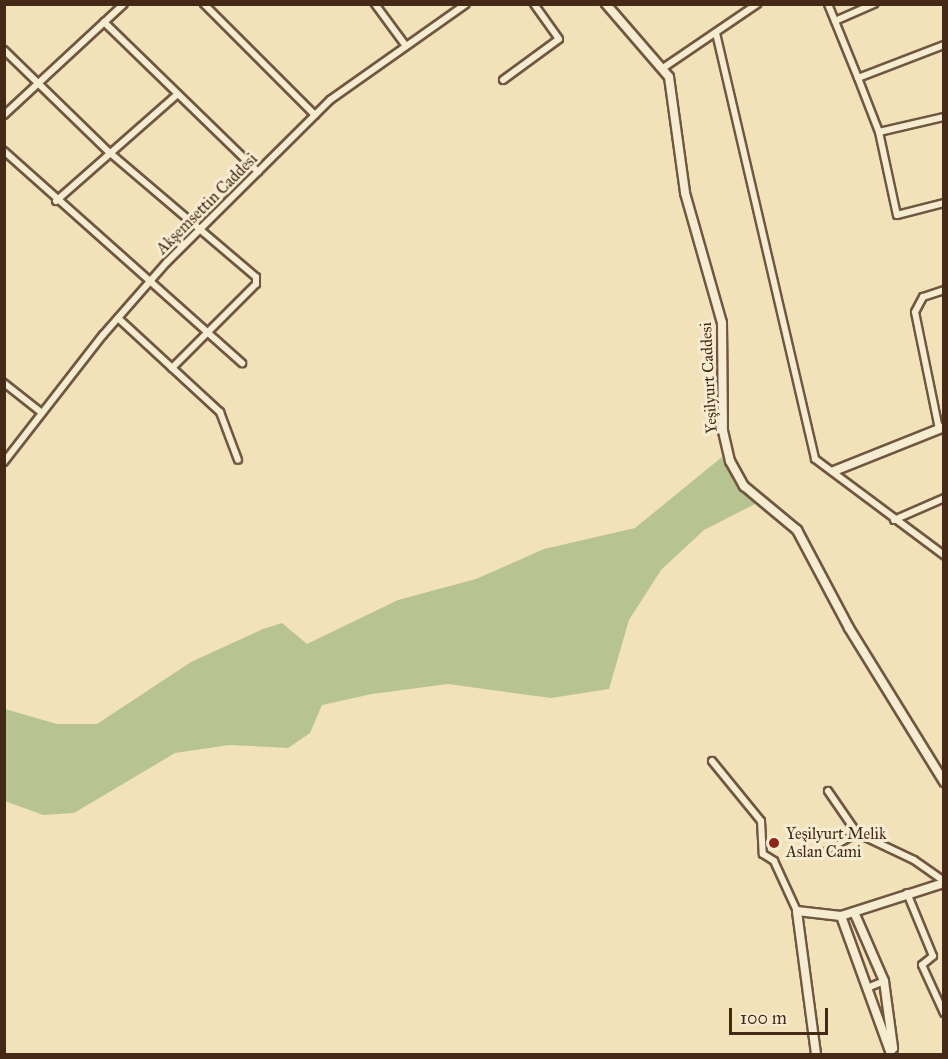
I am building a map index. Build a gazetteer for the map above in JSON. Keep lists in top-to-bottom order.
{
  "streets": {
    "street": ["Akşemsettin Caddesi", "Yeşilyurt Caddesi"]
  },
  "places": ["Yeşilyurt Melik Aslan Cami"],
  "scale_bar": "100 m"
}
